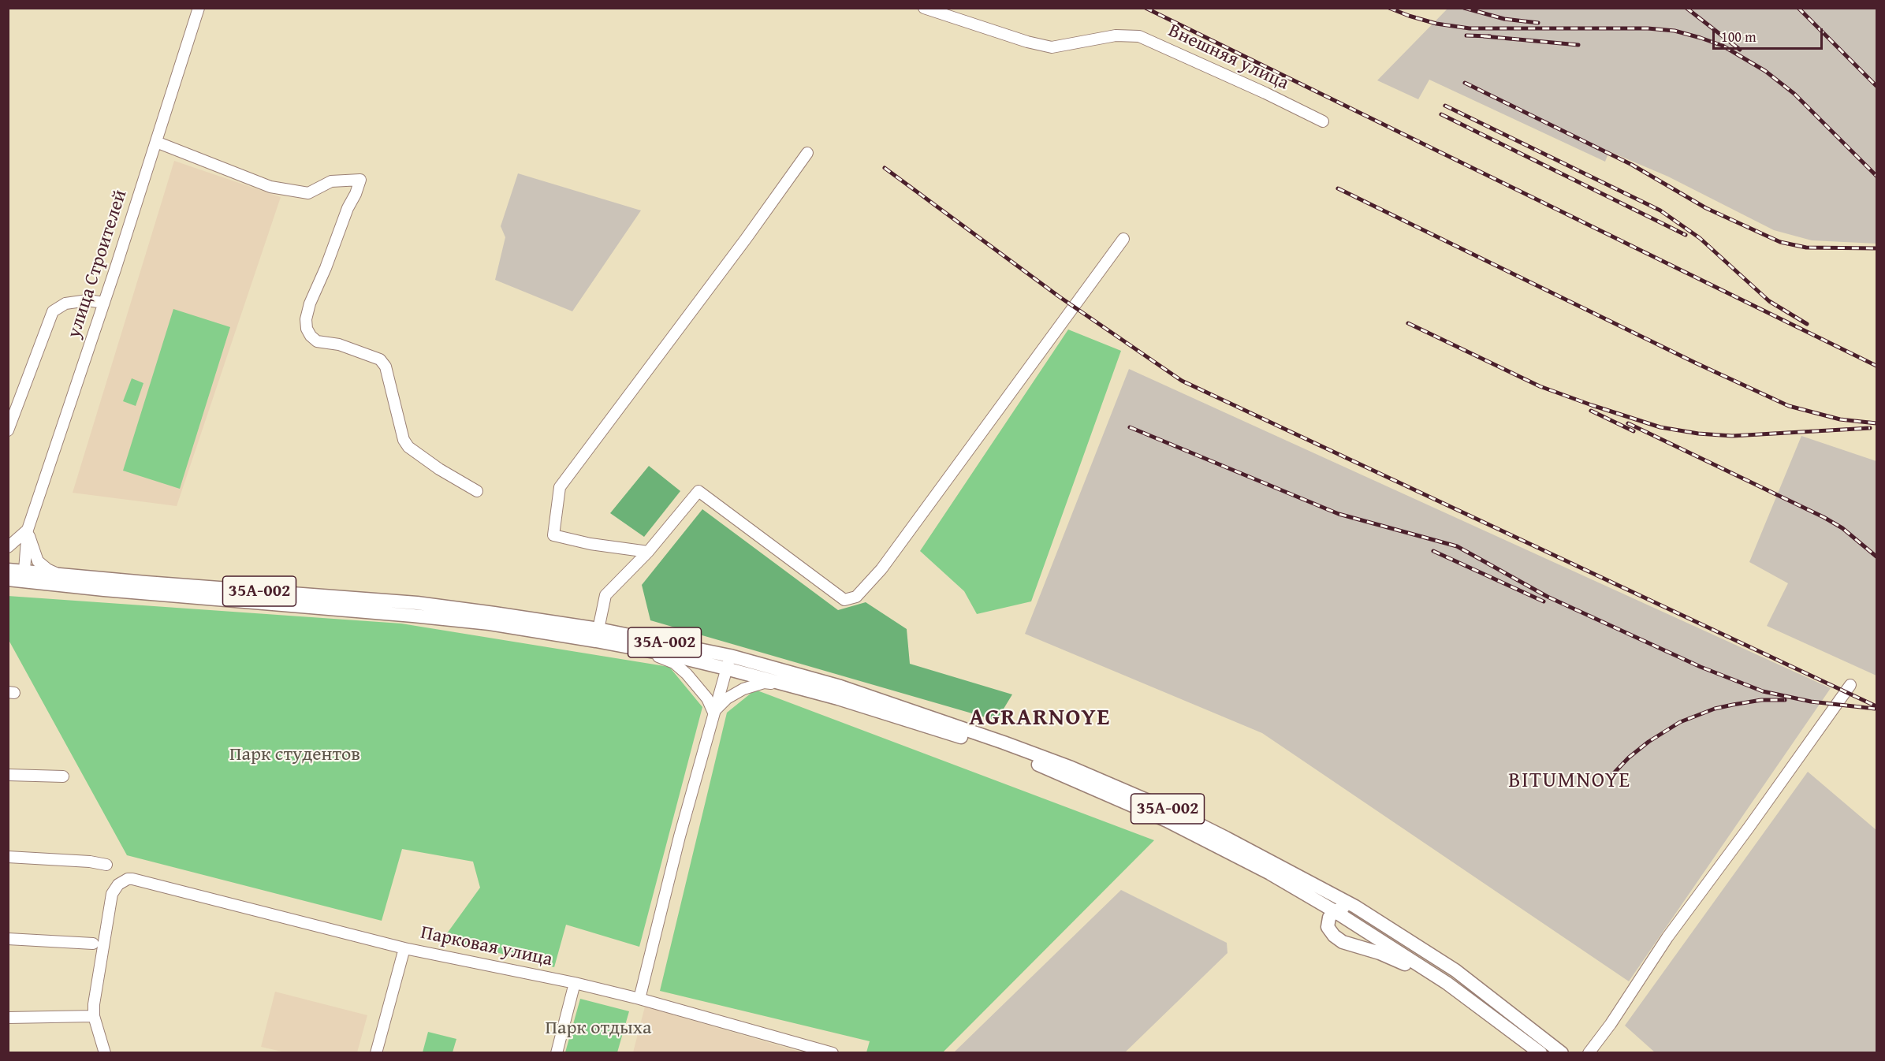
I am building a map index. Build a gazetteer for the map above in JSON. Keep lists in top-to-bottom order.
{
  "streets": {
    "main road": ["35А-002"],
    "street": ["Внешняя улица", "улица Строителей", "Парковая улица"]
  },
  "crossings": [
    ["улица Строителей", "35А-002"]
  ],
  "districts": ["AGRARNOYE", "BITUMNOYE"],
  "parks": ["Парк студентов", "Парк отдыха"],
  "scale_bar": "100 m"
}
